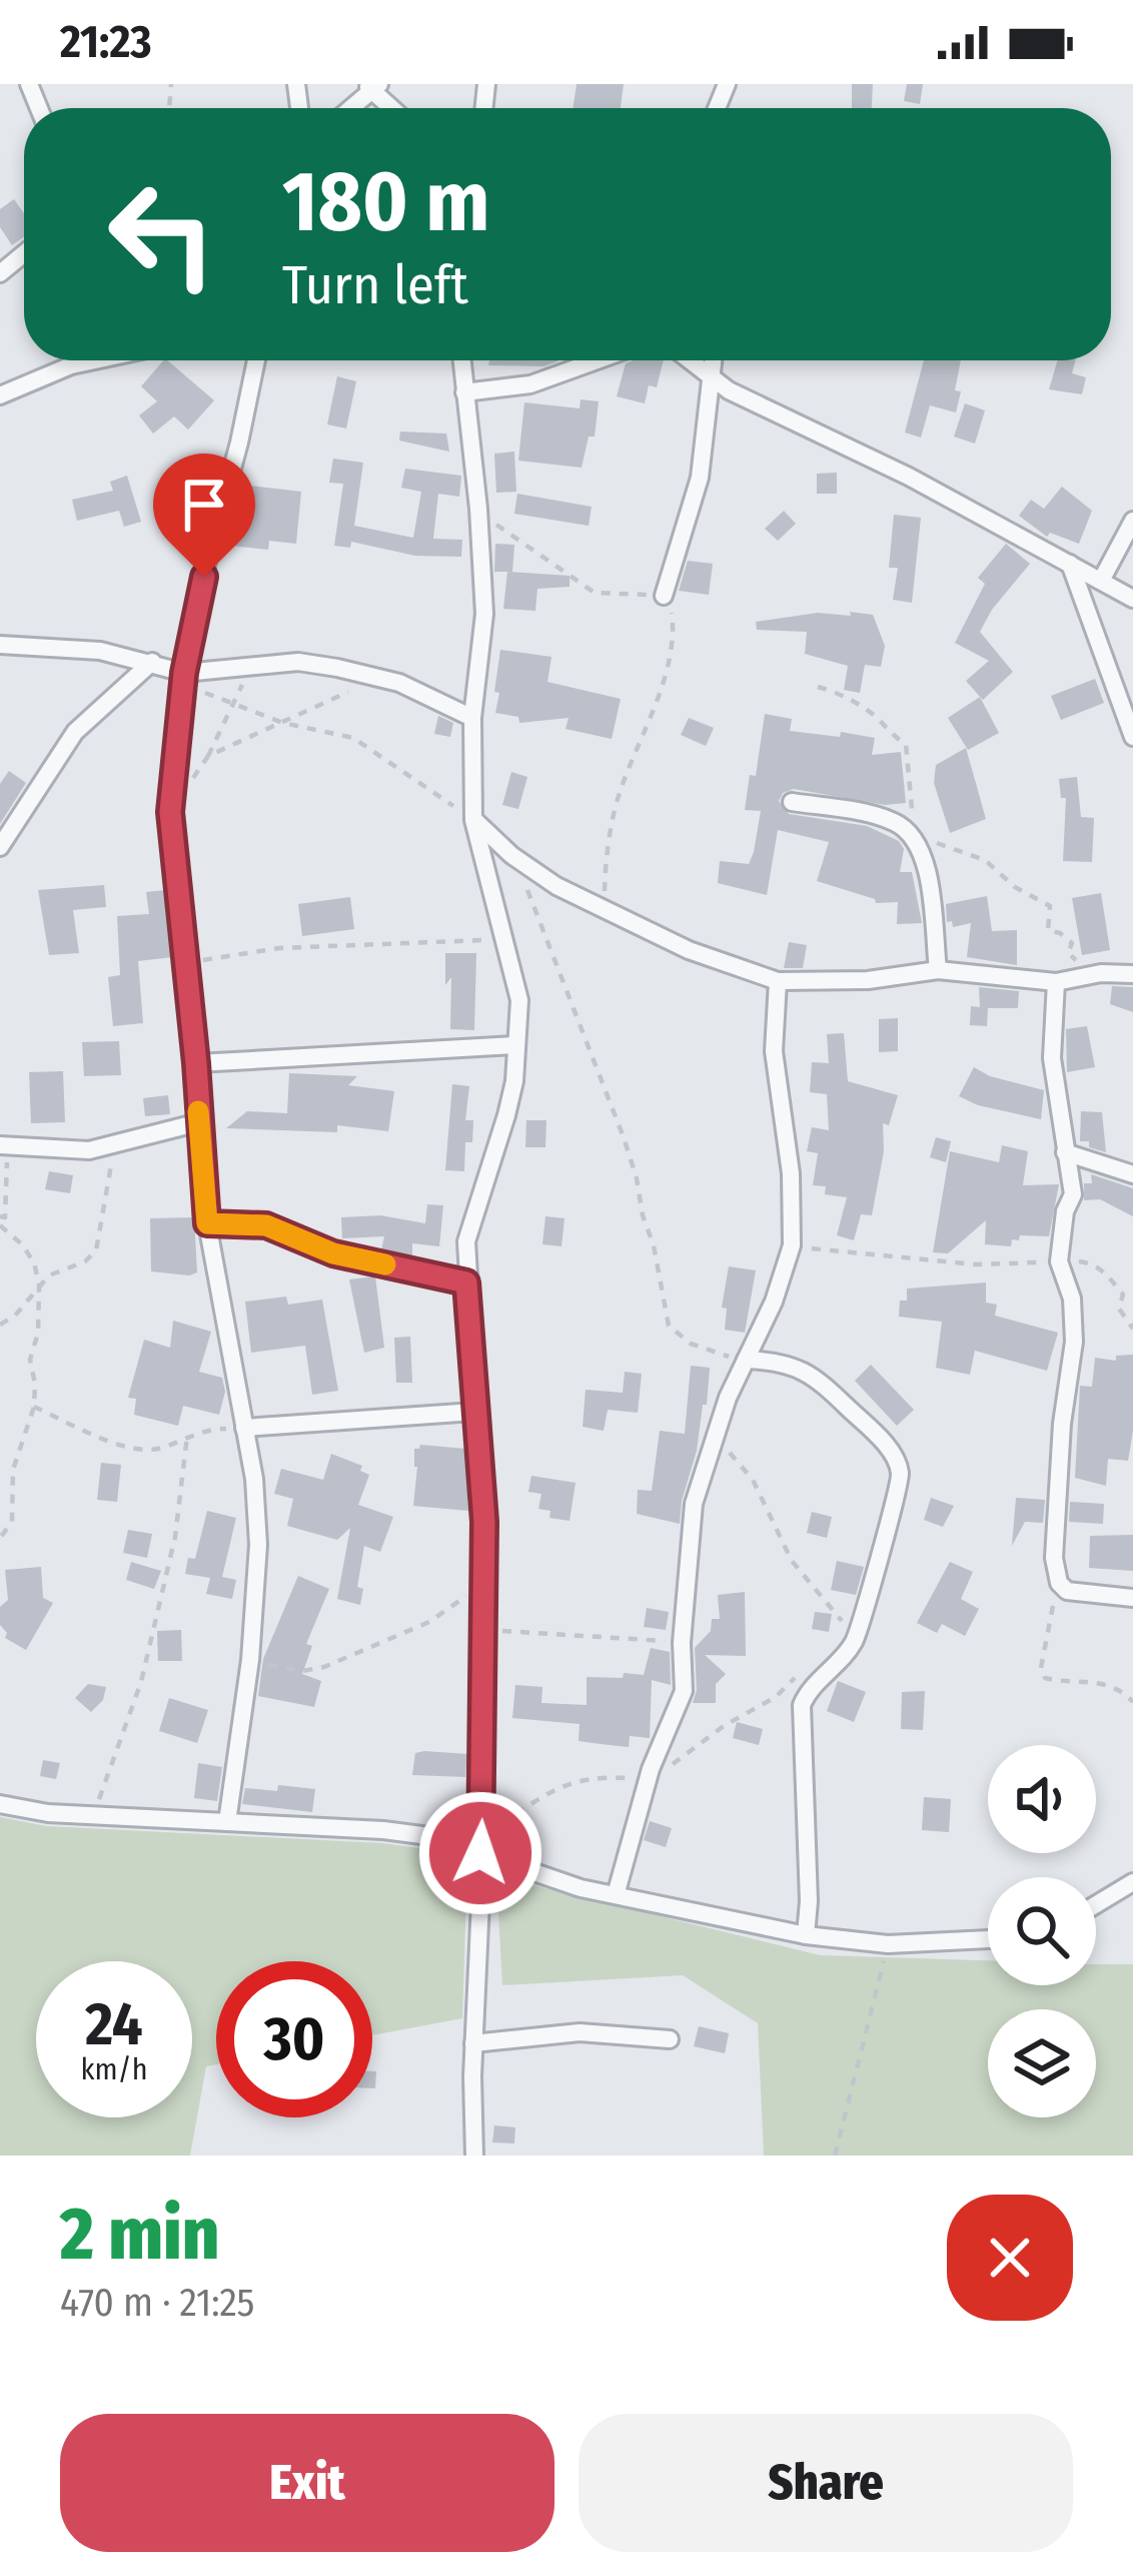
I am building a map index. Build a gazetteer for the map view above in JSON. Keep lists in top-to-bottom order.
{
  "page": {
    "status": "21:23",
    "turn": ["180 m", "Turn left"],
    "speed": "24 km/h",
    "limit": "30",
    "heading": ["2 min", "470 m · 21:25"],
    "buttons": ["Exit", "Share"]
  }
}
